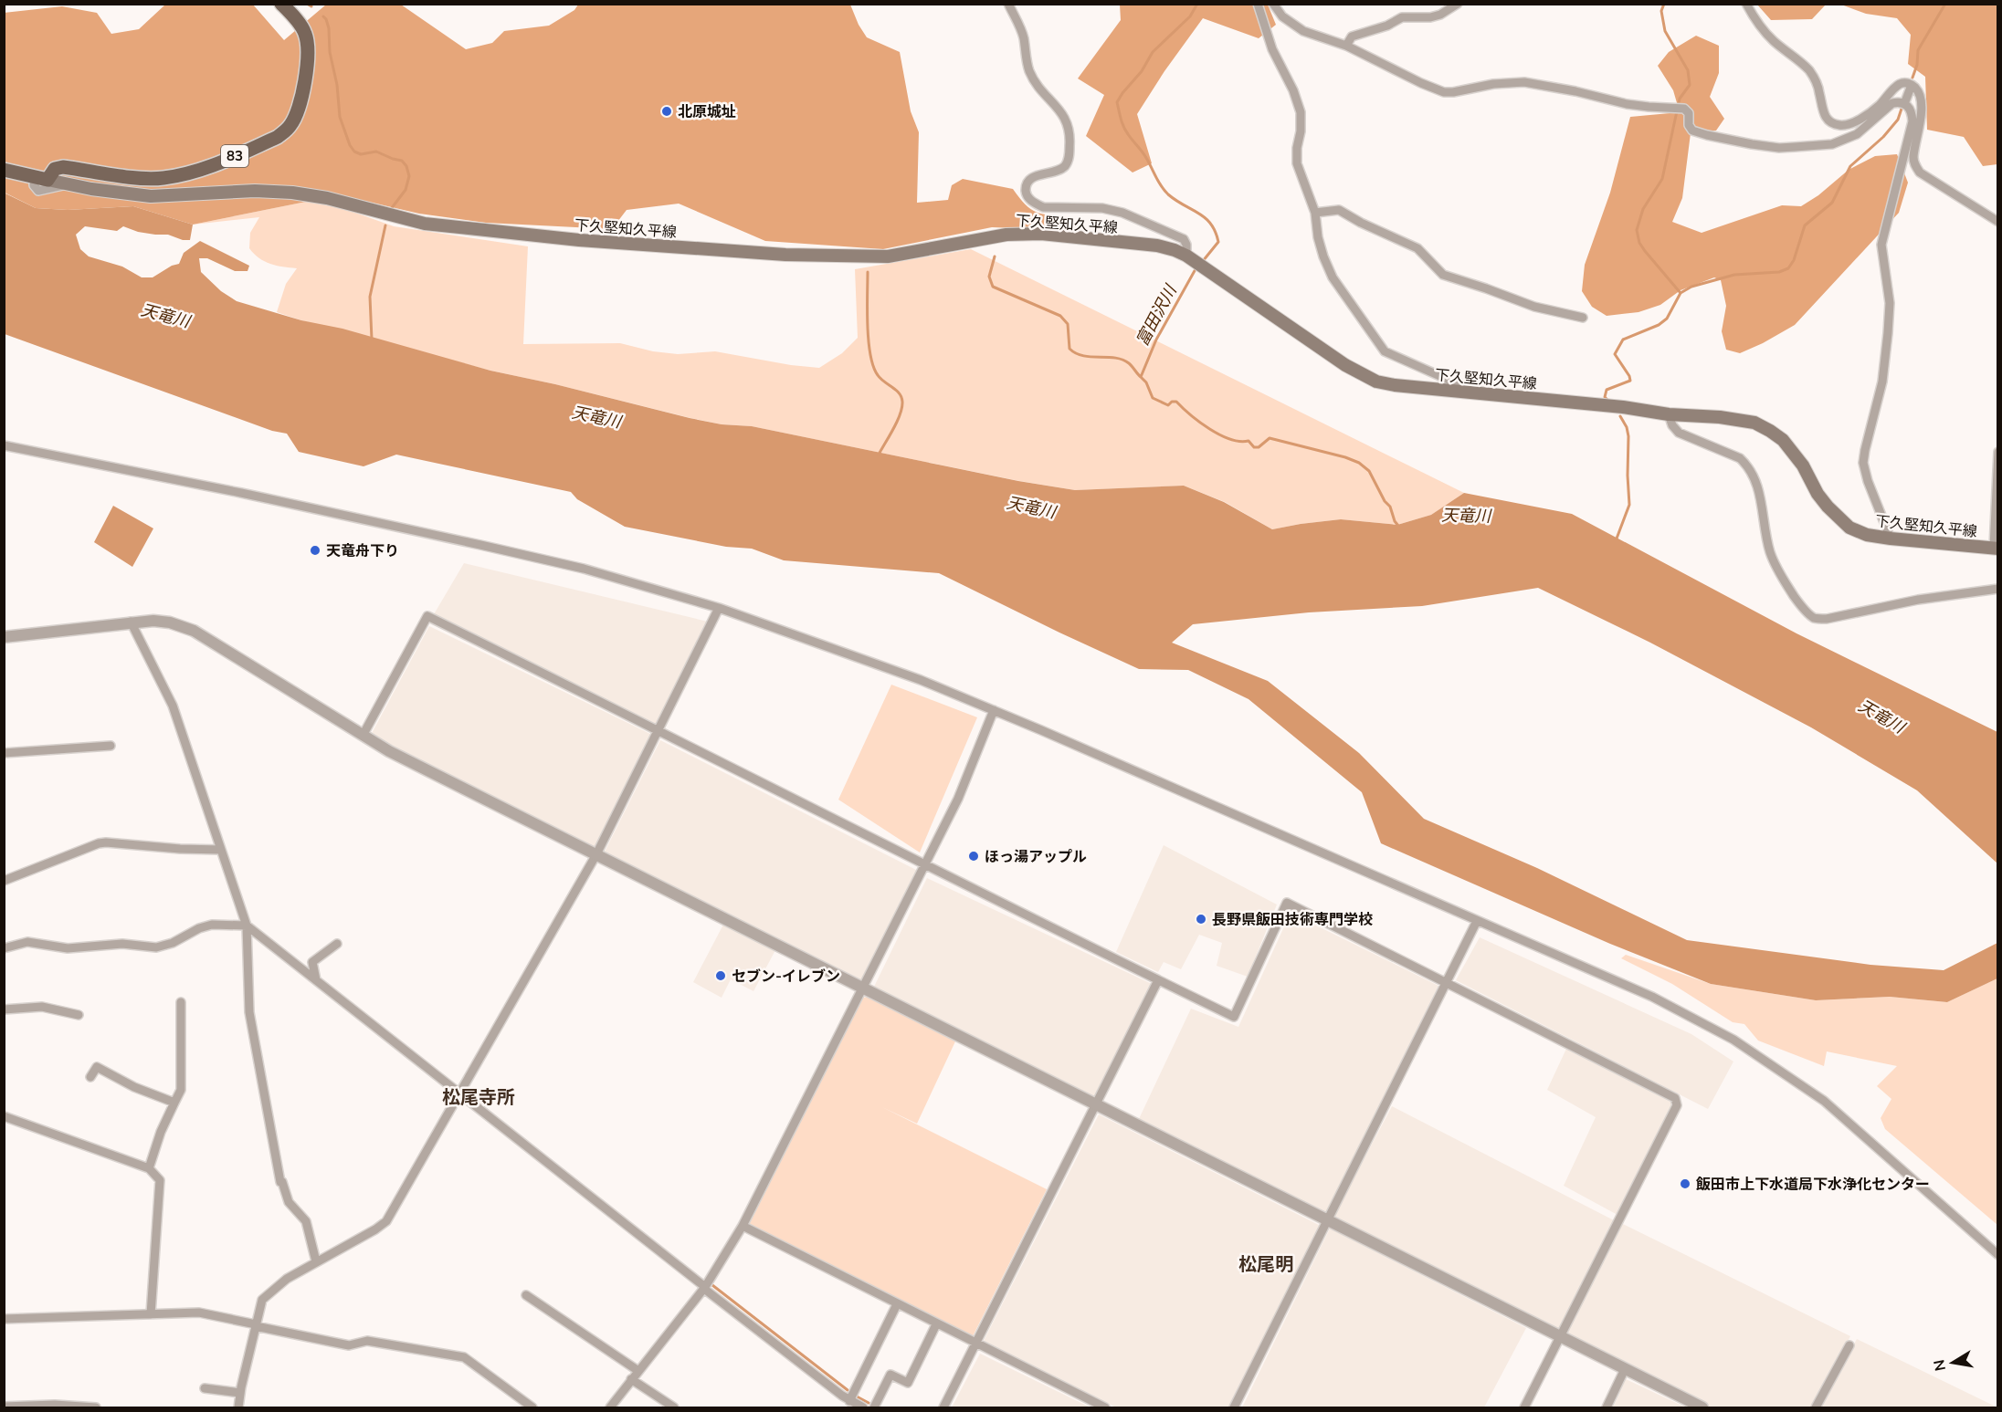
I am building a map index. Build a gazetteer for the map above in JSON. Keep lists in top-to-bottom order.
{
  "streets": {
    "main road": ["83", "下久堅知久平線"]
  },
  "crossings": [
    ["83", "下久堅知久平線"]
  ],
  "districts": ["松尾寺所", "松尾明"],
  "water": ["天竜川", "富田沢川"],
  "places": [
    "北原城址",
    "天竜舟下り",
    "ほっ湯アップル",
    "長野県飯田技術専門学校",
    "セブン-イレブン",
    "飯田市上下水道局下水浄化センター"
  ],
  "north": "left"
}
